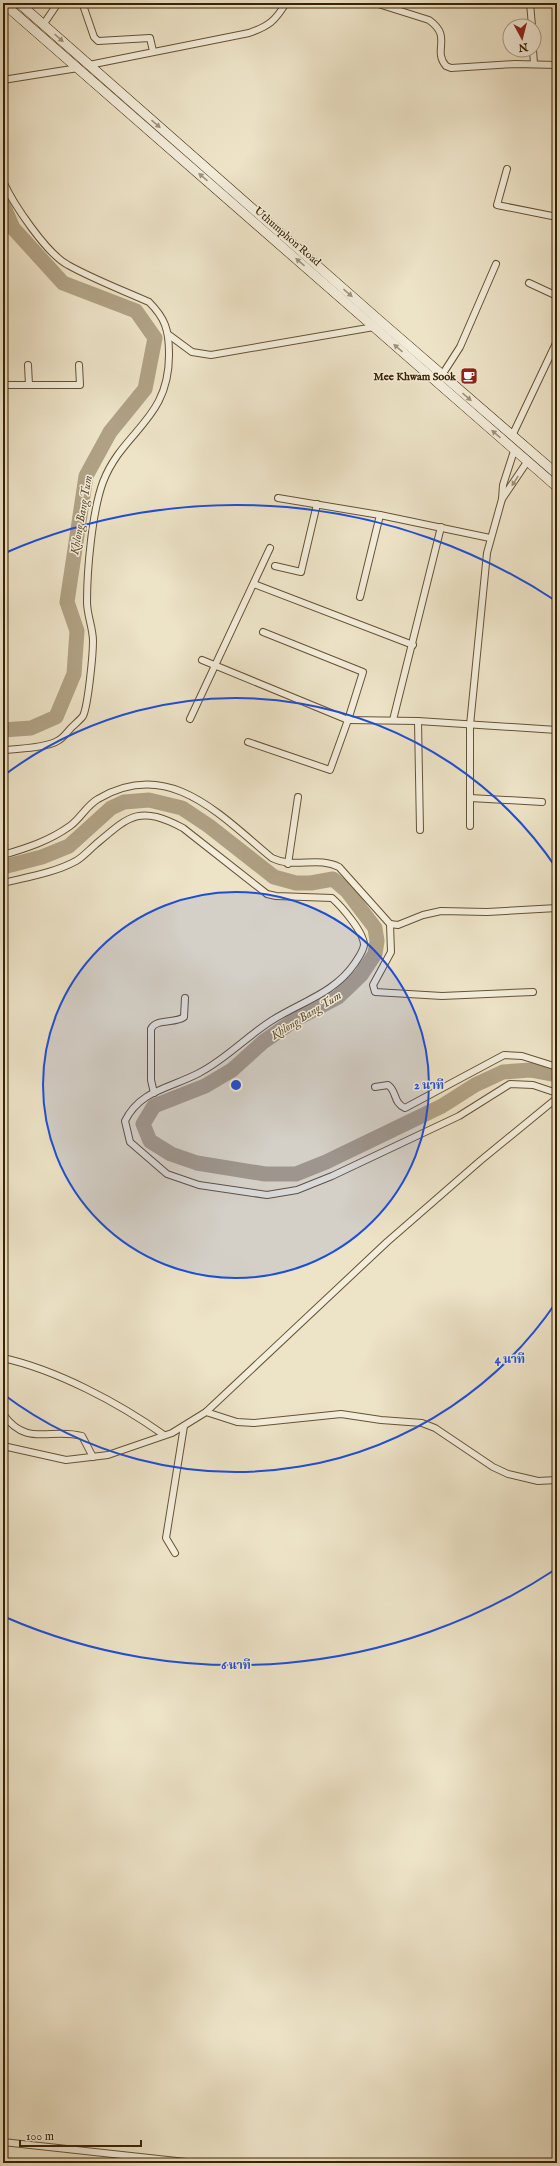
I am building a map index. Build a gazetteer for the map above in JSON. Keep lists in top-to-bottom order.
{
  "streets": {
    "street": ["Uthumphon Road"]
  },
  "water": ["Khlong Bang Tum"],
  "places": {
    "cafe": ["Mee Khwam Sook"]
  },
  "scale_bar": "100 m",
  "north": "bottom",
  "rings": ["2 นาที", "4 นาที", "6 นาที"]
}
